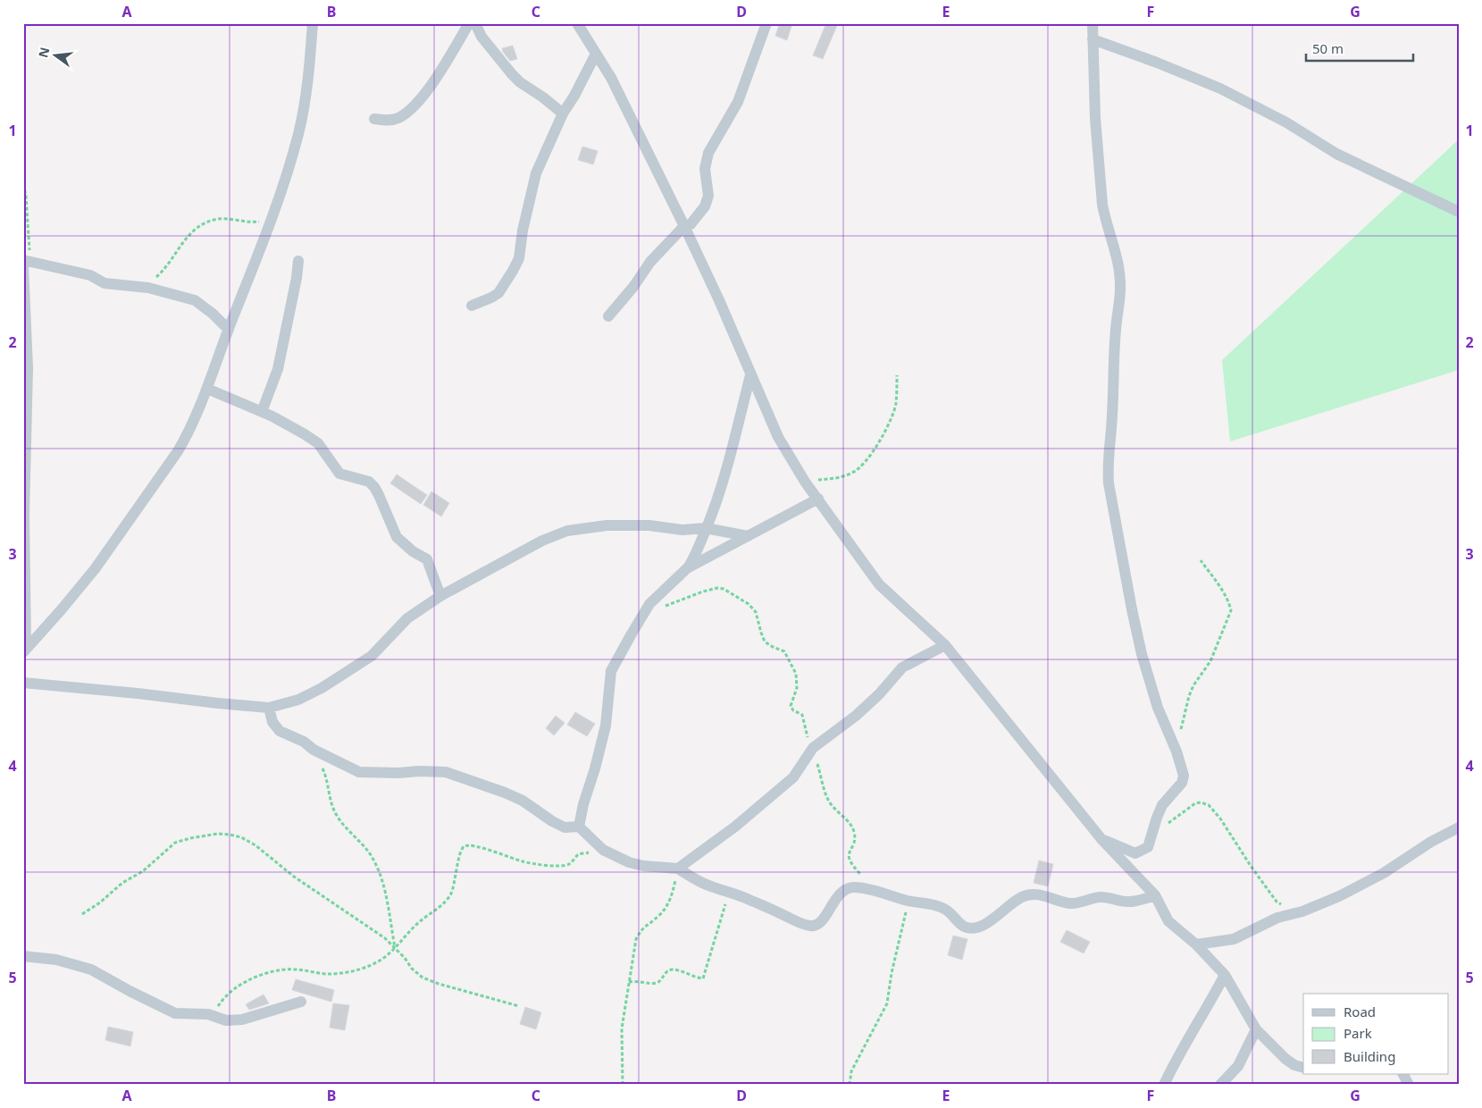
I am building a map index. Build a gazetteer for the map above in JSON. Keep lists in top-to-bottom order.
{
  "legend": ["Road", "Park", "Building"],
  "scale_bar": "50 m",
  "north": "left",
  "grid": {
    "columns": [
      "A",
      "B",
      "C",
      "D",
      "E",
      "F",
      "G"
    ],
    "rows": [
      "1",
      "2",
      "3",
      "4",
      "5"
    ]
  }
}
